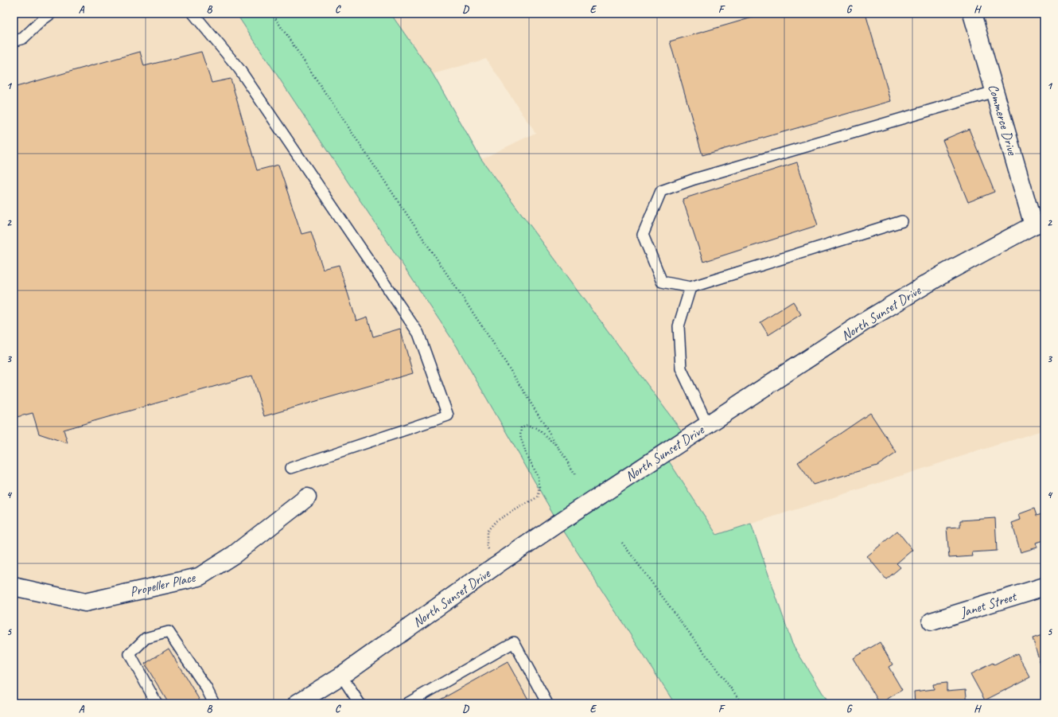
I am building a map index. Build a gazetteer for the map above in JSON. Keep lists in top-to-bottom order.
{
  "streets": {
    "main road": [
      "Commerce Drive",
      "North Sunset Drive",
      "Propeller Place",
      "Janet Street"
    ]
  },
  "crossings": [
    ["Commerce Drive", "North Sunset Drive"]
  ],
  "grid": {
    "columns": [
      "A",
      "B",
      "C",
      "D",
      "E",
      "F",
      "G",
      "H"
    ],
    "rows": [
      "1",
      "2",
      "3",
      "4",
      "5"
    ]
  }
}
